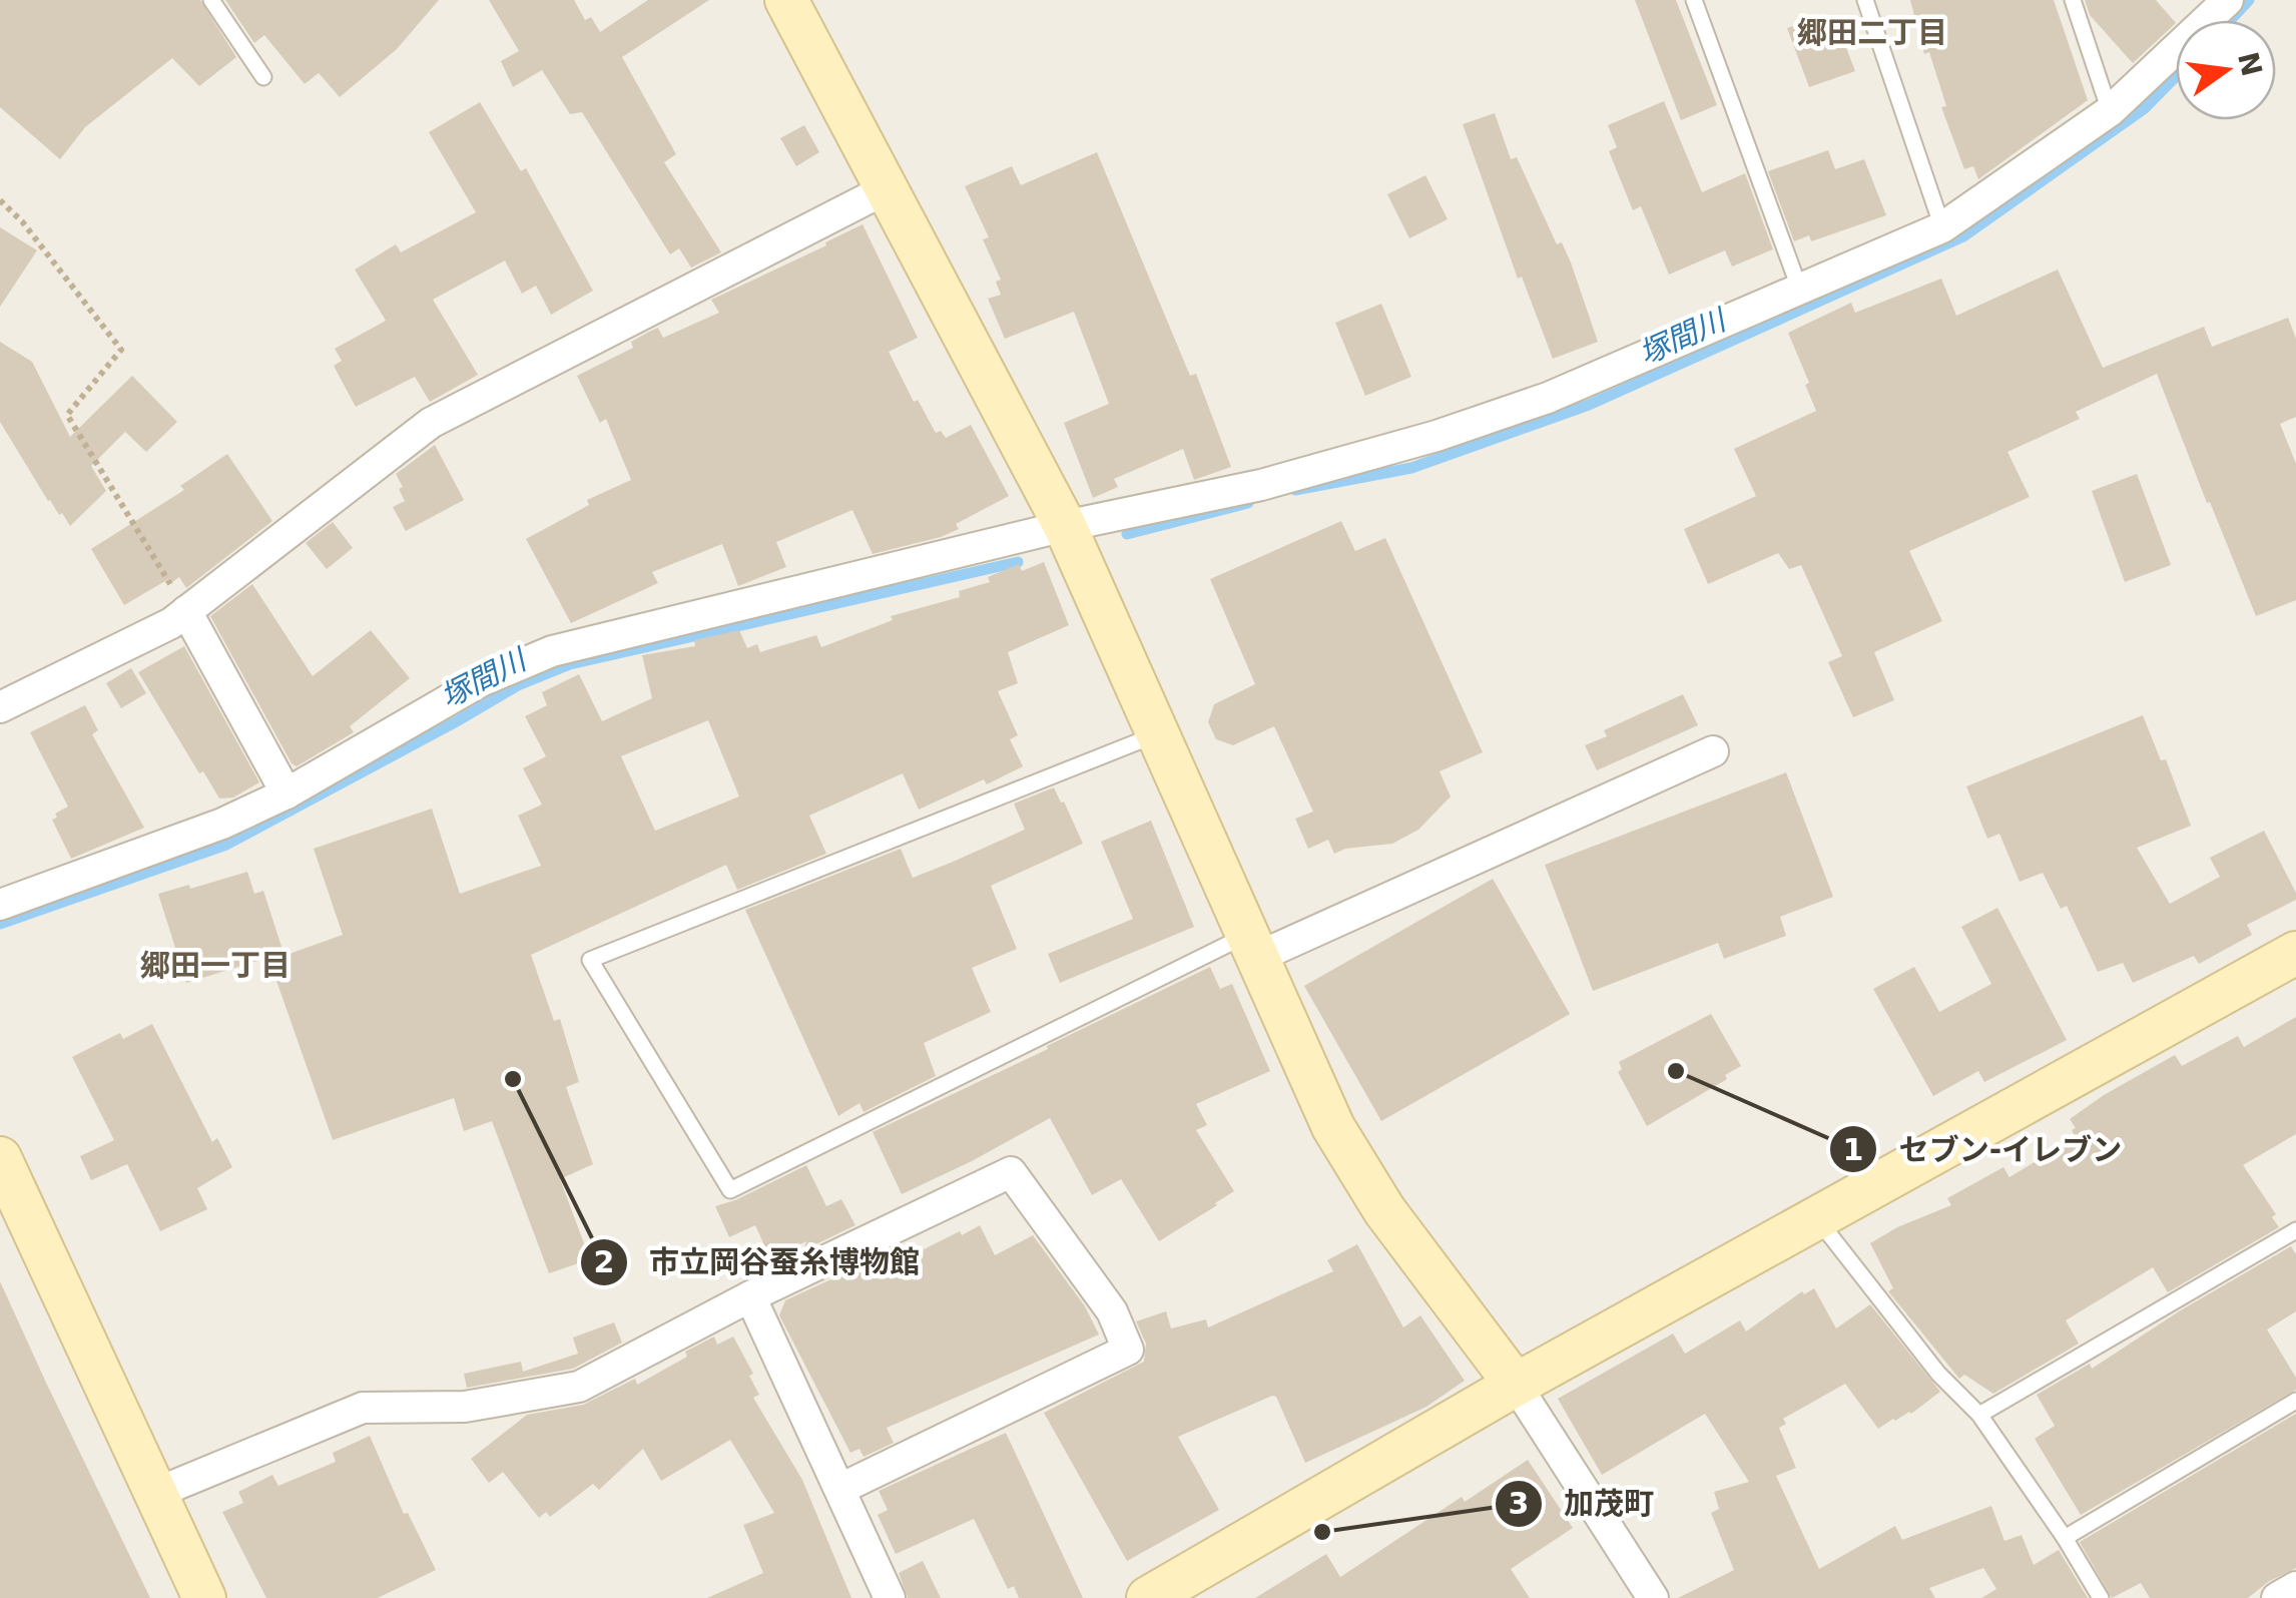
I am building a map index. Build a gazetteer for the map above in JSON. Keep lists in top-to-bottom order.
{
  "districts": ["郷田二丁目", "郷田一丁目"],
  "water": ["塚間川"],
  "places": ["セブン-イレブン", "市立岡谷蚕糸博物館", "加茂町"],
  "north": "right"
}
